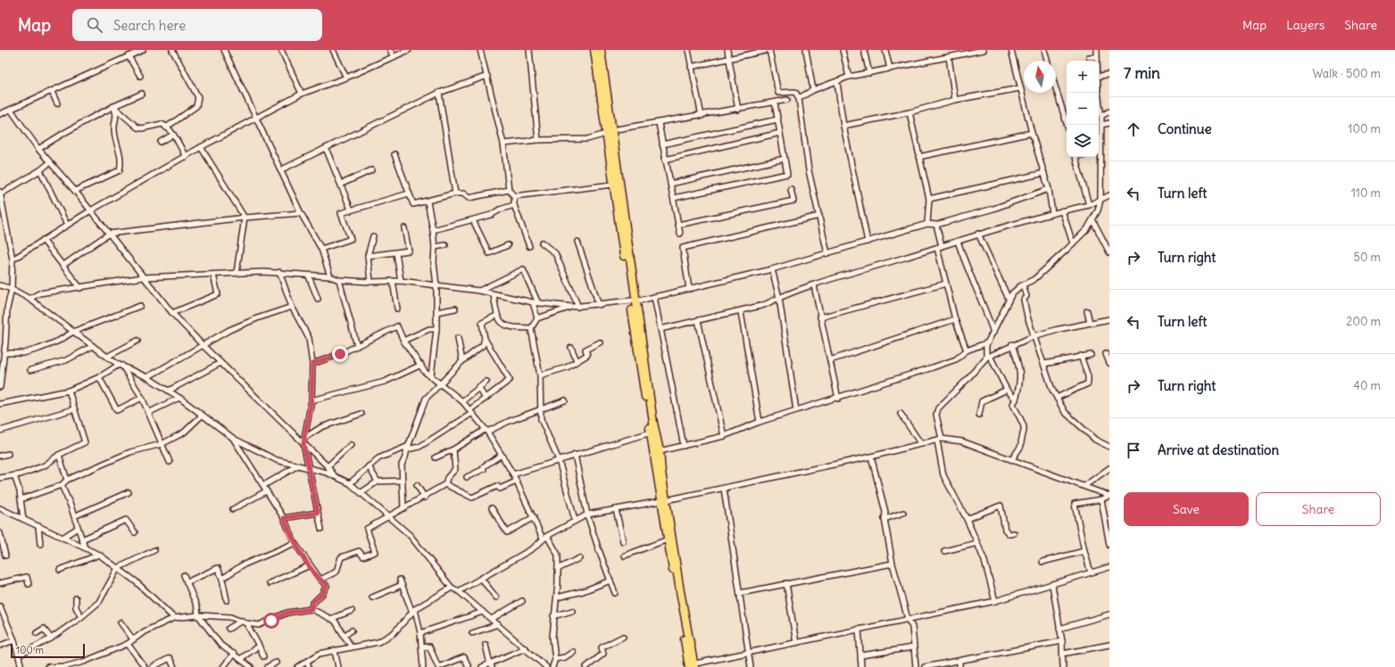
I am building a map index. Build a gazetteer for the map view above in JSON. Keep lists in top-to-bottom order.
{
  "scale_bar": "100 m",
  "north": "top",
  "page": {
    "header": "Map",
    "search": "Search here",
    "nav": ["Map", "Layers", "Share"],
    "heading": ["7 min", "Walk · 500 m"],
    "map_buttons": ["+", "−"],
    "list": [
      ["Continue", "100 m"],
      ["Turn left", "110 m"],
      ["Turn right", "50 m"],
      ["Turn left", "200 m"],
      ["Turn right", "40 m"],
      "Arrive at destination"
    ],
    "buttons": ["Save", "Share"],
    "scale": "100 m"
  }
}
